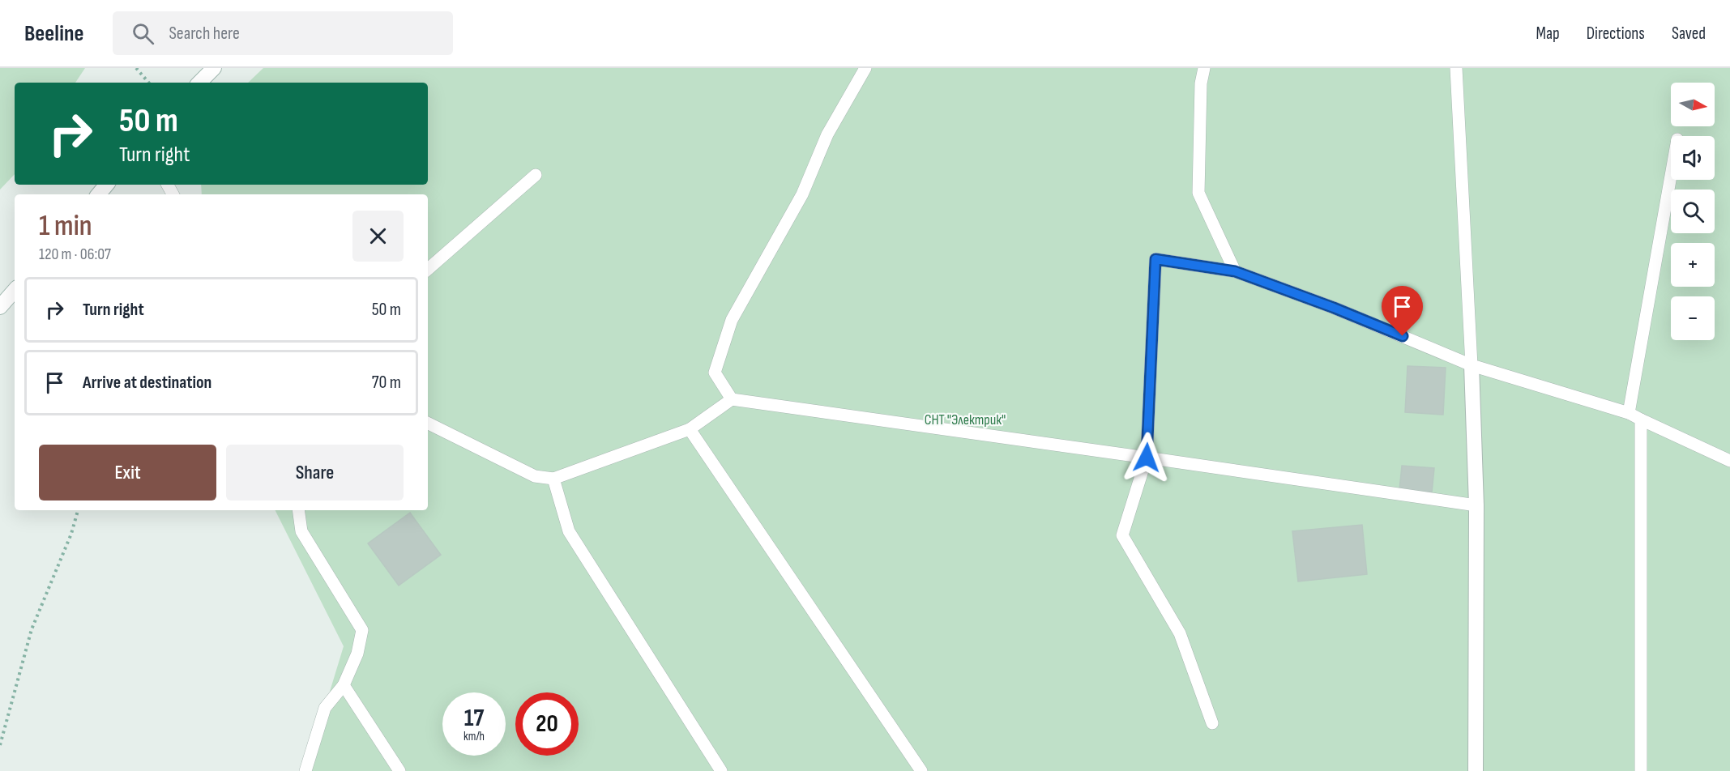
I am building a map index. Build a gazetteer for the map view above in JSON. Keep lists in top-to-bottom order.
{
  "parks": ["СНТ \"Электрик\""],
  "north": "right",
  "page": {
    "header": "Beeline",
    "search": "Search here",
    "nav": ["Map", "Directions", "Saved"],
    "map_buttons": ["+", "−"],
    "turn": ["50 m", "Turn right"],
    "heading": ["1 min", "120 m · 06:07"],
    "list": [
      {
        "name": "Turn right",
        "value": "50 m"
      },
      {
        "name": "Arrive at destination",
        "value": "70 m"
      }
    ],
    "buttons": ["Exit", "Share"],
    "speed": "17 km/h",
    "limit": "20"
  }
}
